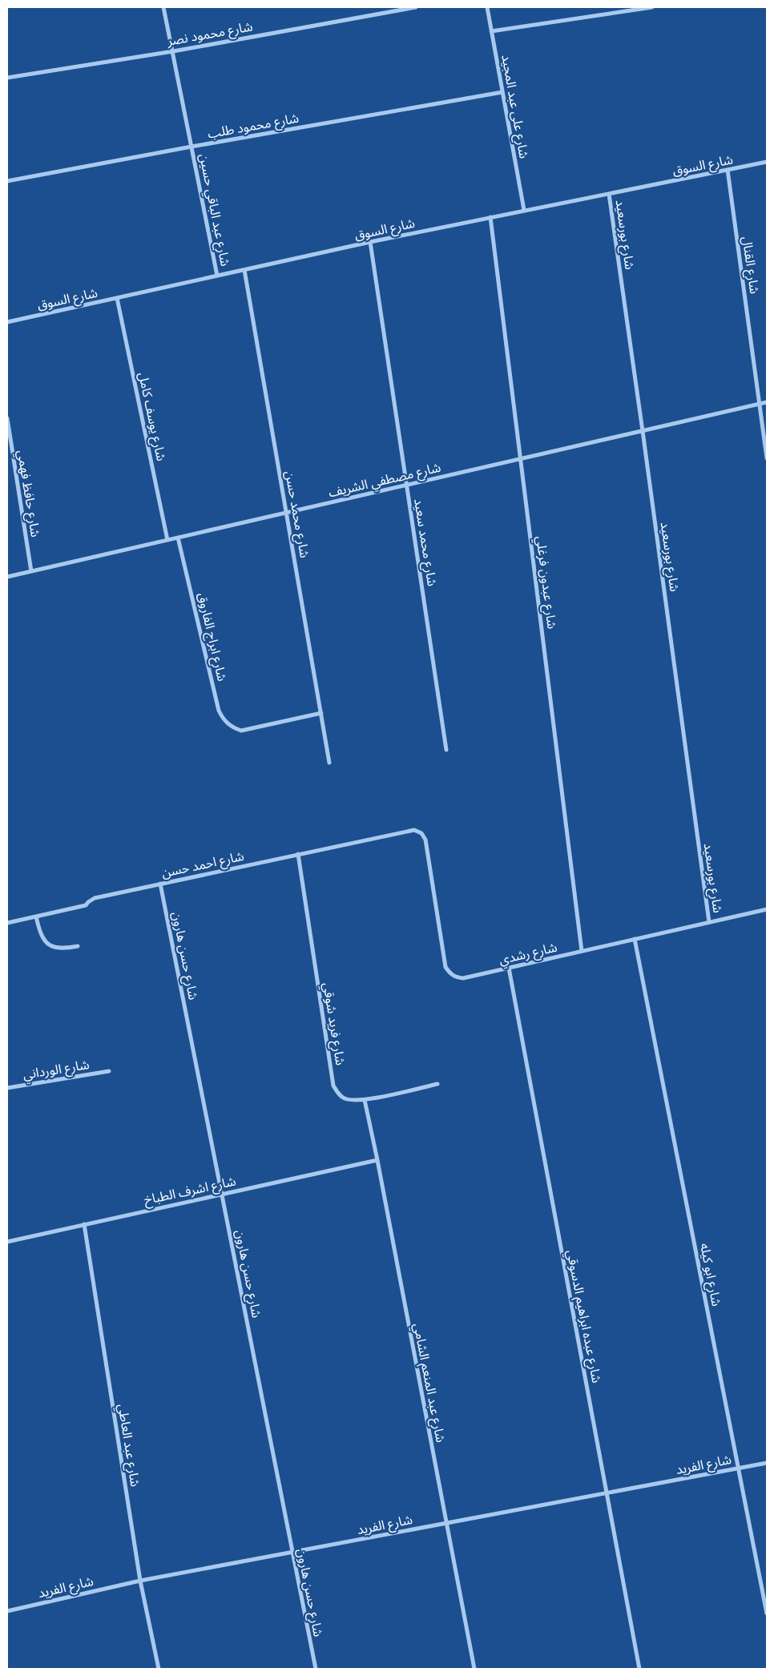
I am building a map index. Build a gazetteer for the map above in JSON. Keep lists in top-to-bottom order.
{
  "streets": {
    "street": [
      "شارع محمود نصر",
      "شارع على عبد المجيد",
      "شارع محمود طلب",
      "شارع السوق",
      "شارع عبد الباقي حسين",
      "شارع بورسعيد",
      "شارع القنال",
      "شارع يوسف كامل",
      "شارع مصطفي الشريف",
      "شارع حافظ فهمي",
      "شارع محمد حسن",
      "شارع محمد سعيد",
      "شارع عبدون فرغلي",
      "شارع ابراج الفاروق",
      "شارع احمد حسن",
      "شارع رشدي",
      "شارع حسن هارون",
      "شارع فريد شوقي",
      "شارع الورداني",
      "شارع اشرف الطباخ",
      "شارع ابو كيله",
      "شارع عبده ابراهيم الدسوقي",
      "شارع عبد المنعم الشامي",
      "شارع عبد العاطي",
      "شارع الفريد"
    ]
  },
  "crossings": [
    ["شارع محمود نصر", "شارع عبد الباقي حسين"],
    ["شارع على عبد المجيد", "شارع محمود طلب"],
    ["شارع على عبد المجيد", "شارع السوق"],
    ["شارع محمود طلب", "شارع عبد الباقي حسين"],
    ["شارع السوق", "شارع عبد الباقي حسين"],
    ["شارع السوق", "شارع بورسعيد"],
    ["شارع السوق", "شارع القنال"],
    ["شارع السوق", "شارع يوسف كامل"],
    ["شارع السوق", "شارع محمد حسن"],
    ["شارع السوق", "شارع محمد سعيد"],
    ["شارع السوق", "شارع عبدون فرغلي"],
    ["شارع بورسعيد", "شارع مصطفي الشريف"],
    ["شارع بورسعيد", "شارع رشدي"],
    ["شارع القنال", "شارع مصطفي الشريف"],
    ["شارع يوسف كامل", "شارع مصطفي الشريف"],
    ["شارع مصطفي الشريف", "شارع حافظ فهمي"],
    ["شارع مصطفي الشريف", "شارع محمد حسن"],
    ["شارع مصطفي الشريف", "شارع محمد سعيد"],
    ["شارع مصطفي الشريف", "شارع عبدون فرغلي"],
    ["شارع مصطفي الشريف", "شارع ابراج الفاروق"],
    ["شارع محمد حسن", "شارع ابراج الفاروق"],
    ["شارع عبدون فرغلي", "شارع رشدي"],
    ["شارع احمد حسن", "شارع رشدي"],
    ["شارع احمد حسن", "شارع حسن هارون"],
    ["شارع احمد حسن", "شارع فريد شوقي"],
    ["شارع رشدي", "شارع ابو كيله"],
    ["شارع رشدي", "شارع عبده ابراهيم الدسوقي"],
    ["شارع حسن هارون", "شارع اشرف الطباخ"],
    ["شارع حسن هارون", "شارع الفريد"],
    ["شارع فريد شوقي", "شارع عبد المنعم الشامي"],
    ["شارع اشرف الطباخ", "شارع عبد المنعم الشامي"],
    ["شارع اشرف الطباخ", "شارع عبد العاطي"],
    ["شارع ابو كيله", "شارع الفريد"],
    ["شارع عبده ابراهيم الدسوقي", "شارع الفريد"],
    ["شارع عبد المنعم الشامي", "شارع الفريد"],
    ["شارع عبد العاطي", "شارع الفريد"]
  ]
}
